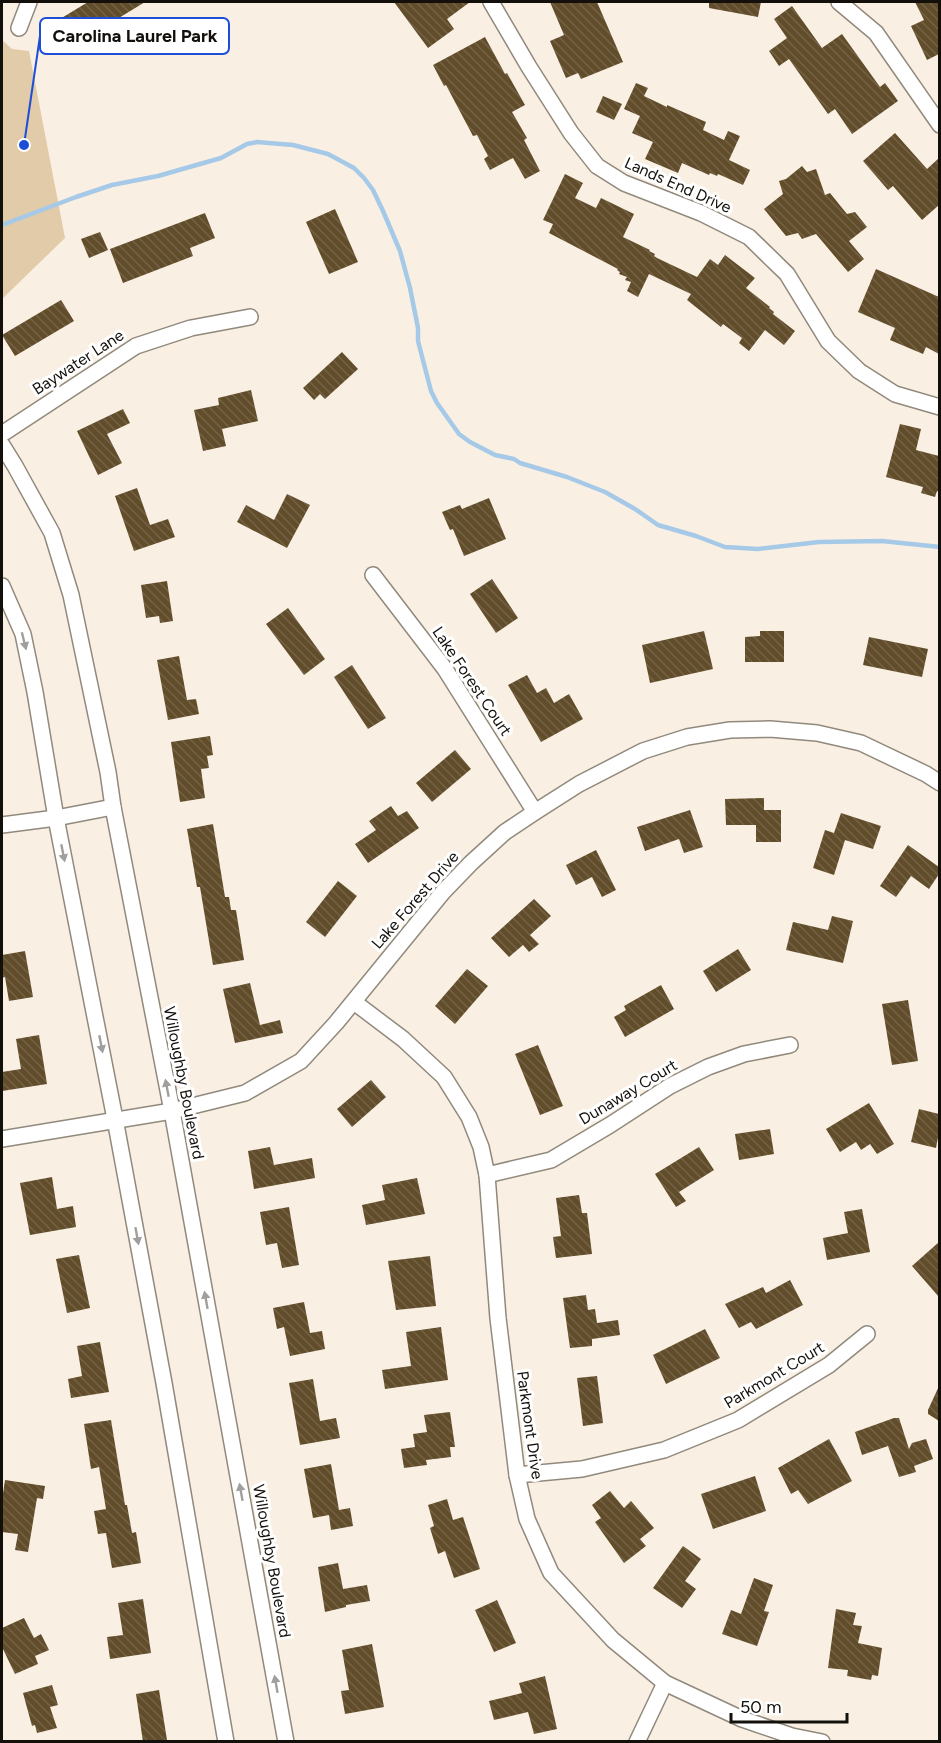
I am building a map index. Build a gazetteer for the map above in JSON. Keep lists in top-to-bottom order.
{
  "streets": {
    "street": [
      "Lands End Drive",
      "Baywater Lane",
      "Lake Forest Court",
      "Lake Forest Drive",
      "Willoughby Boulevard",
      "Dunaway Court",
      "Parkmont Court",
      "Parkmont Drive"
    ]
  },
  "crossings": [
    ["Lake Forest Court", "Lake Forest Drive"],
    ["Lake Forest Drive", "Willoughby Boulevard"],
    ["Lake Forest Drive", "Parkmont Drive"],
    ["Dunaway Court", "Parkmont Drive"],
    ["Parkmont Court", "Parkmont Drive"]
  ],
  "places": ["Carolina Laurel Park"],
  "scale_bar": "50 m"
}
